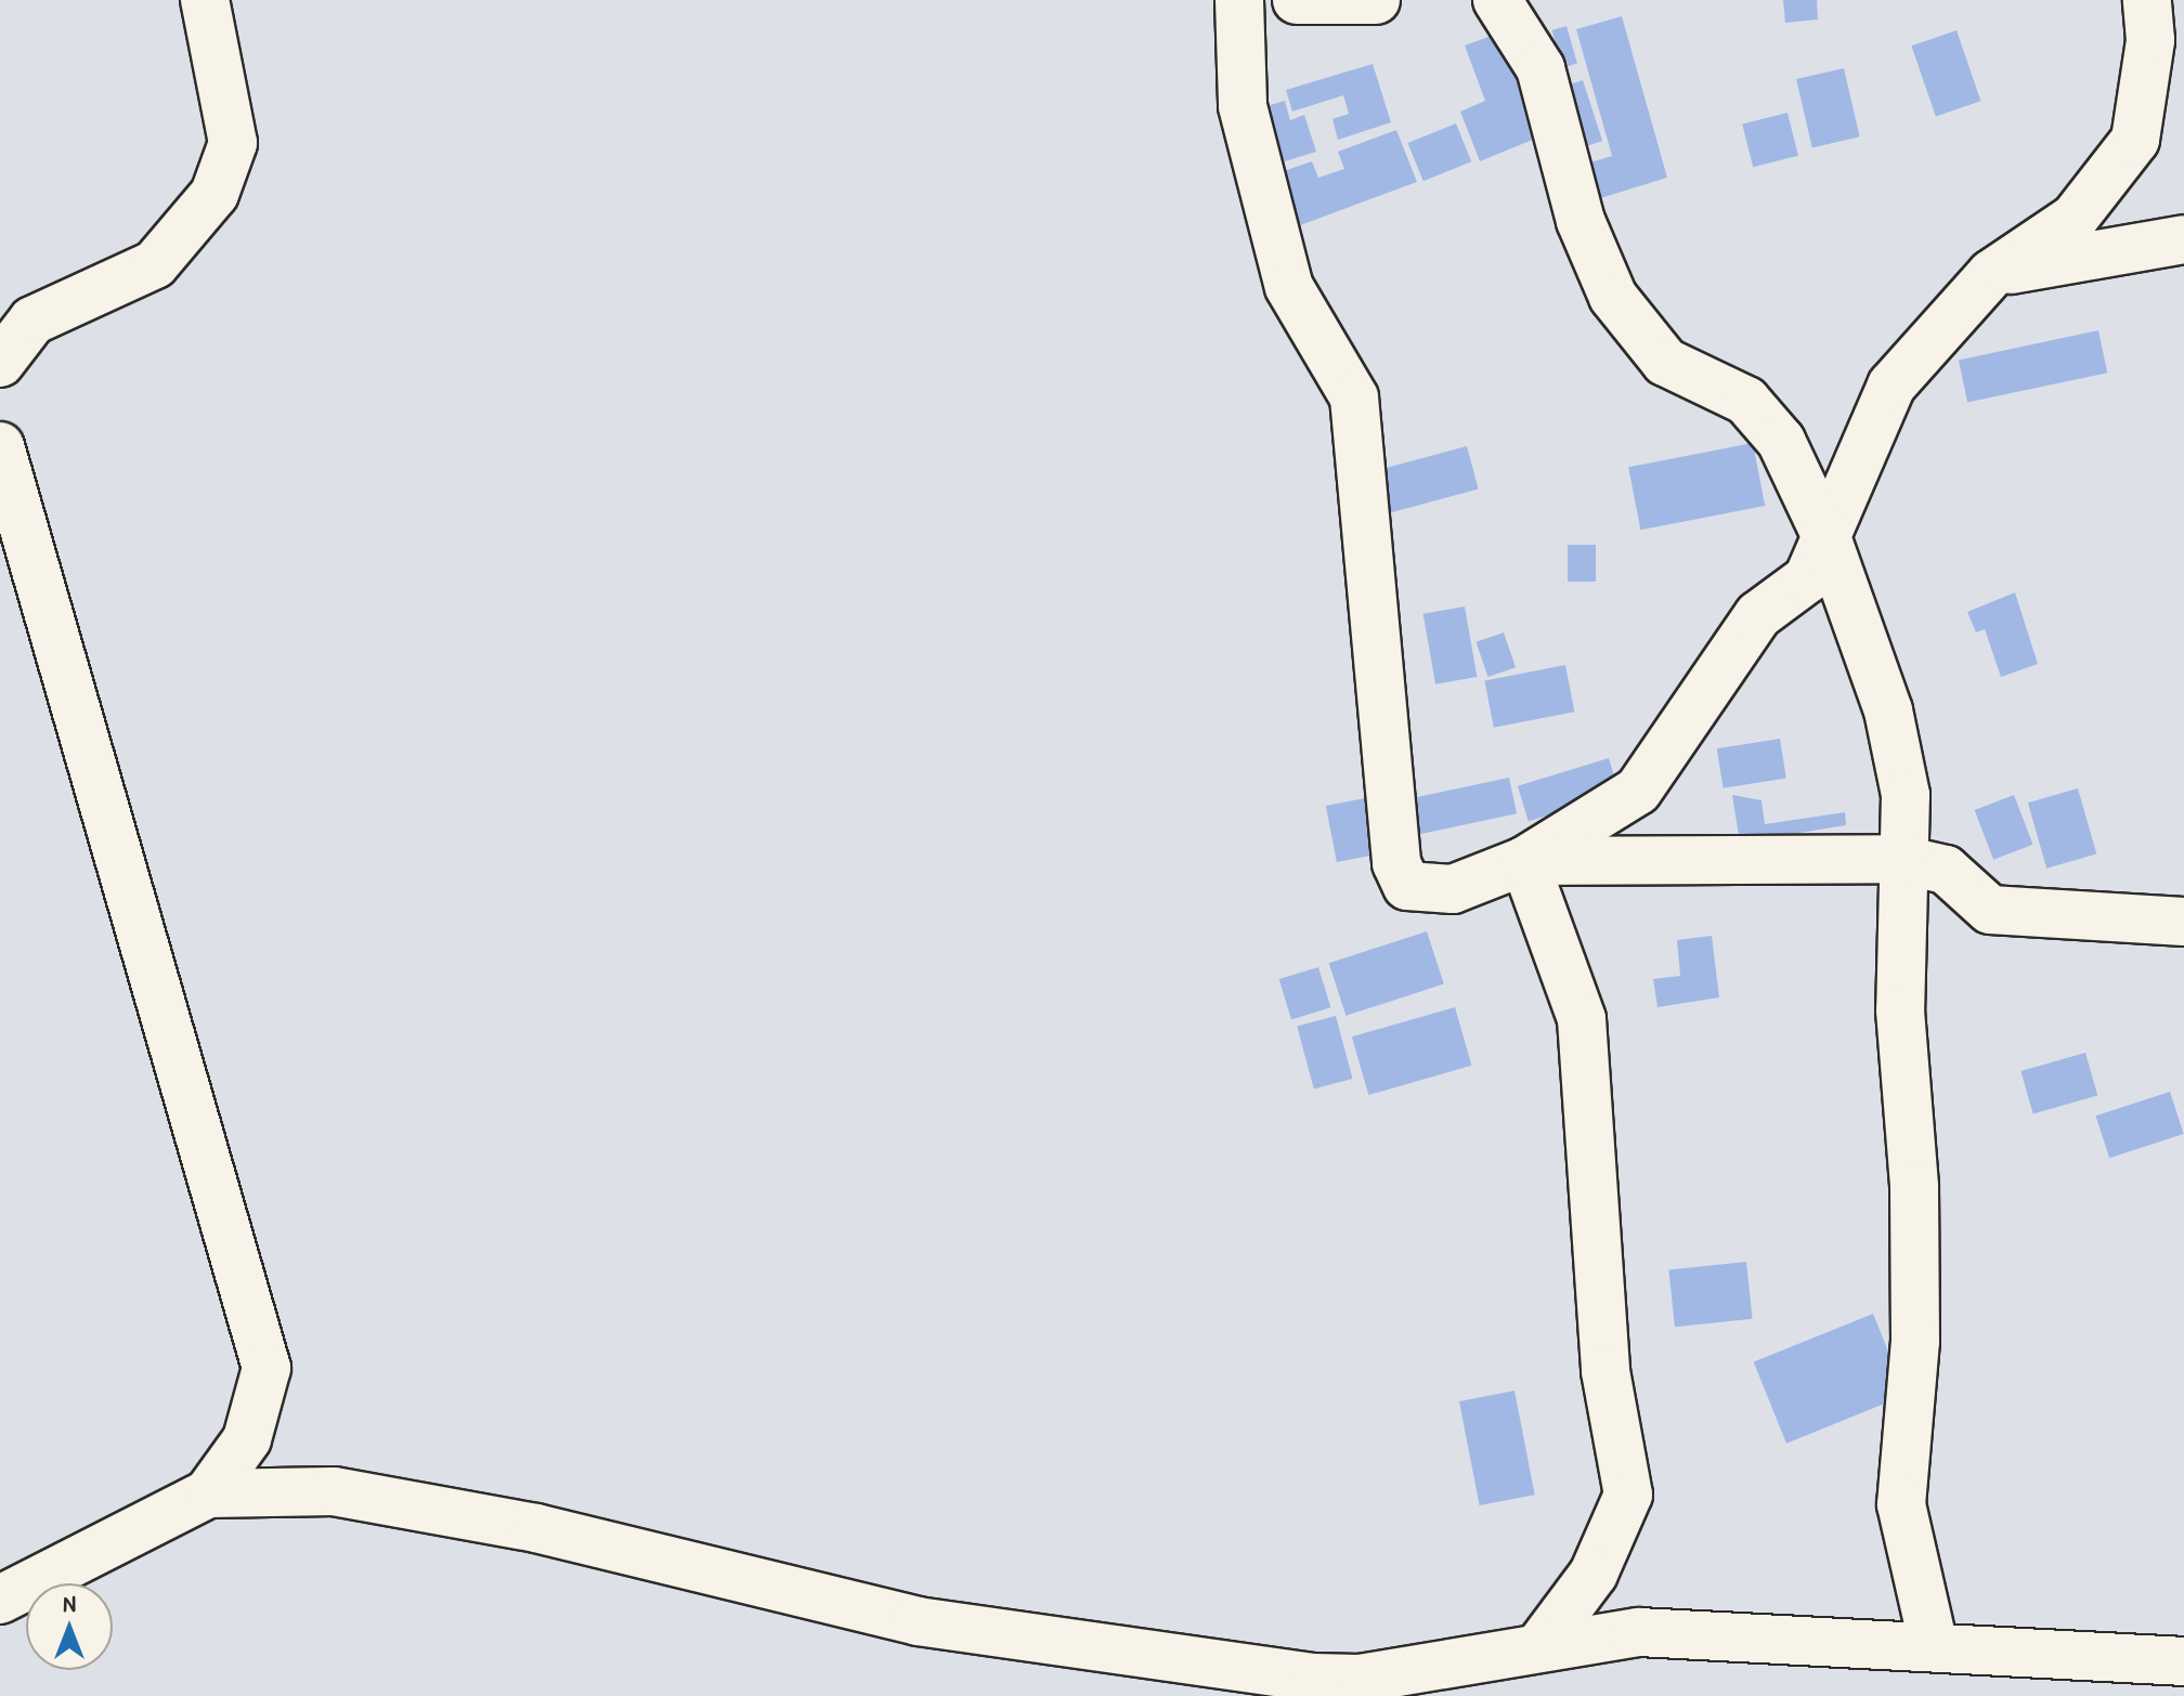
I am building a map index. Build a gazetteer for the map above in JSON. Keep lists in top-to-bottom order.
{
  "north": "top"
}
